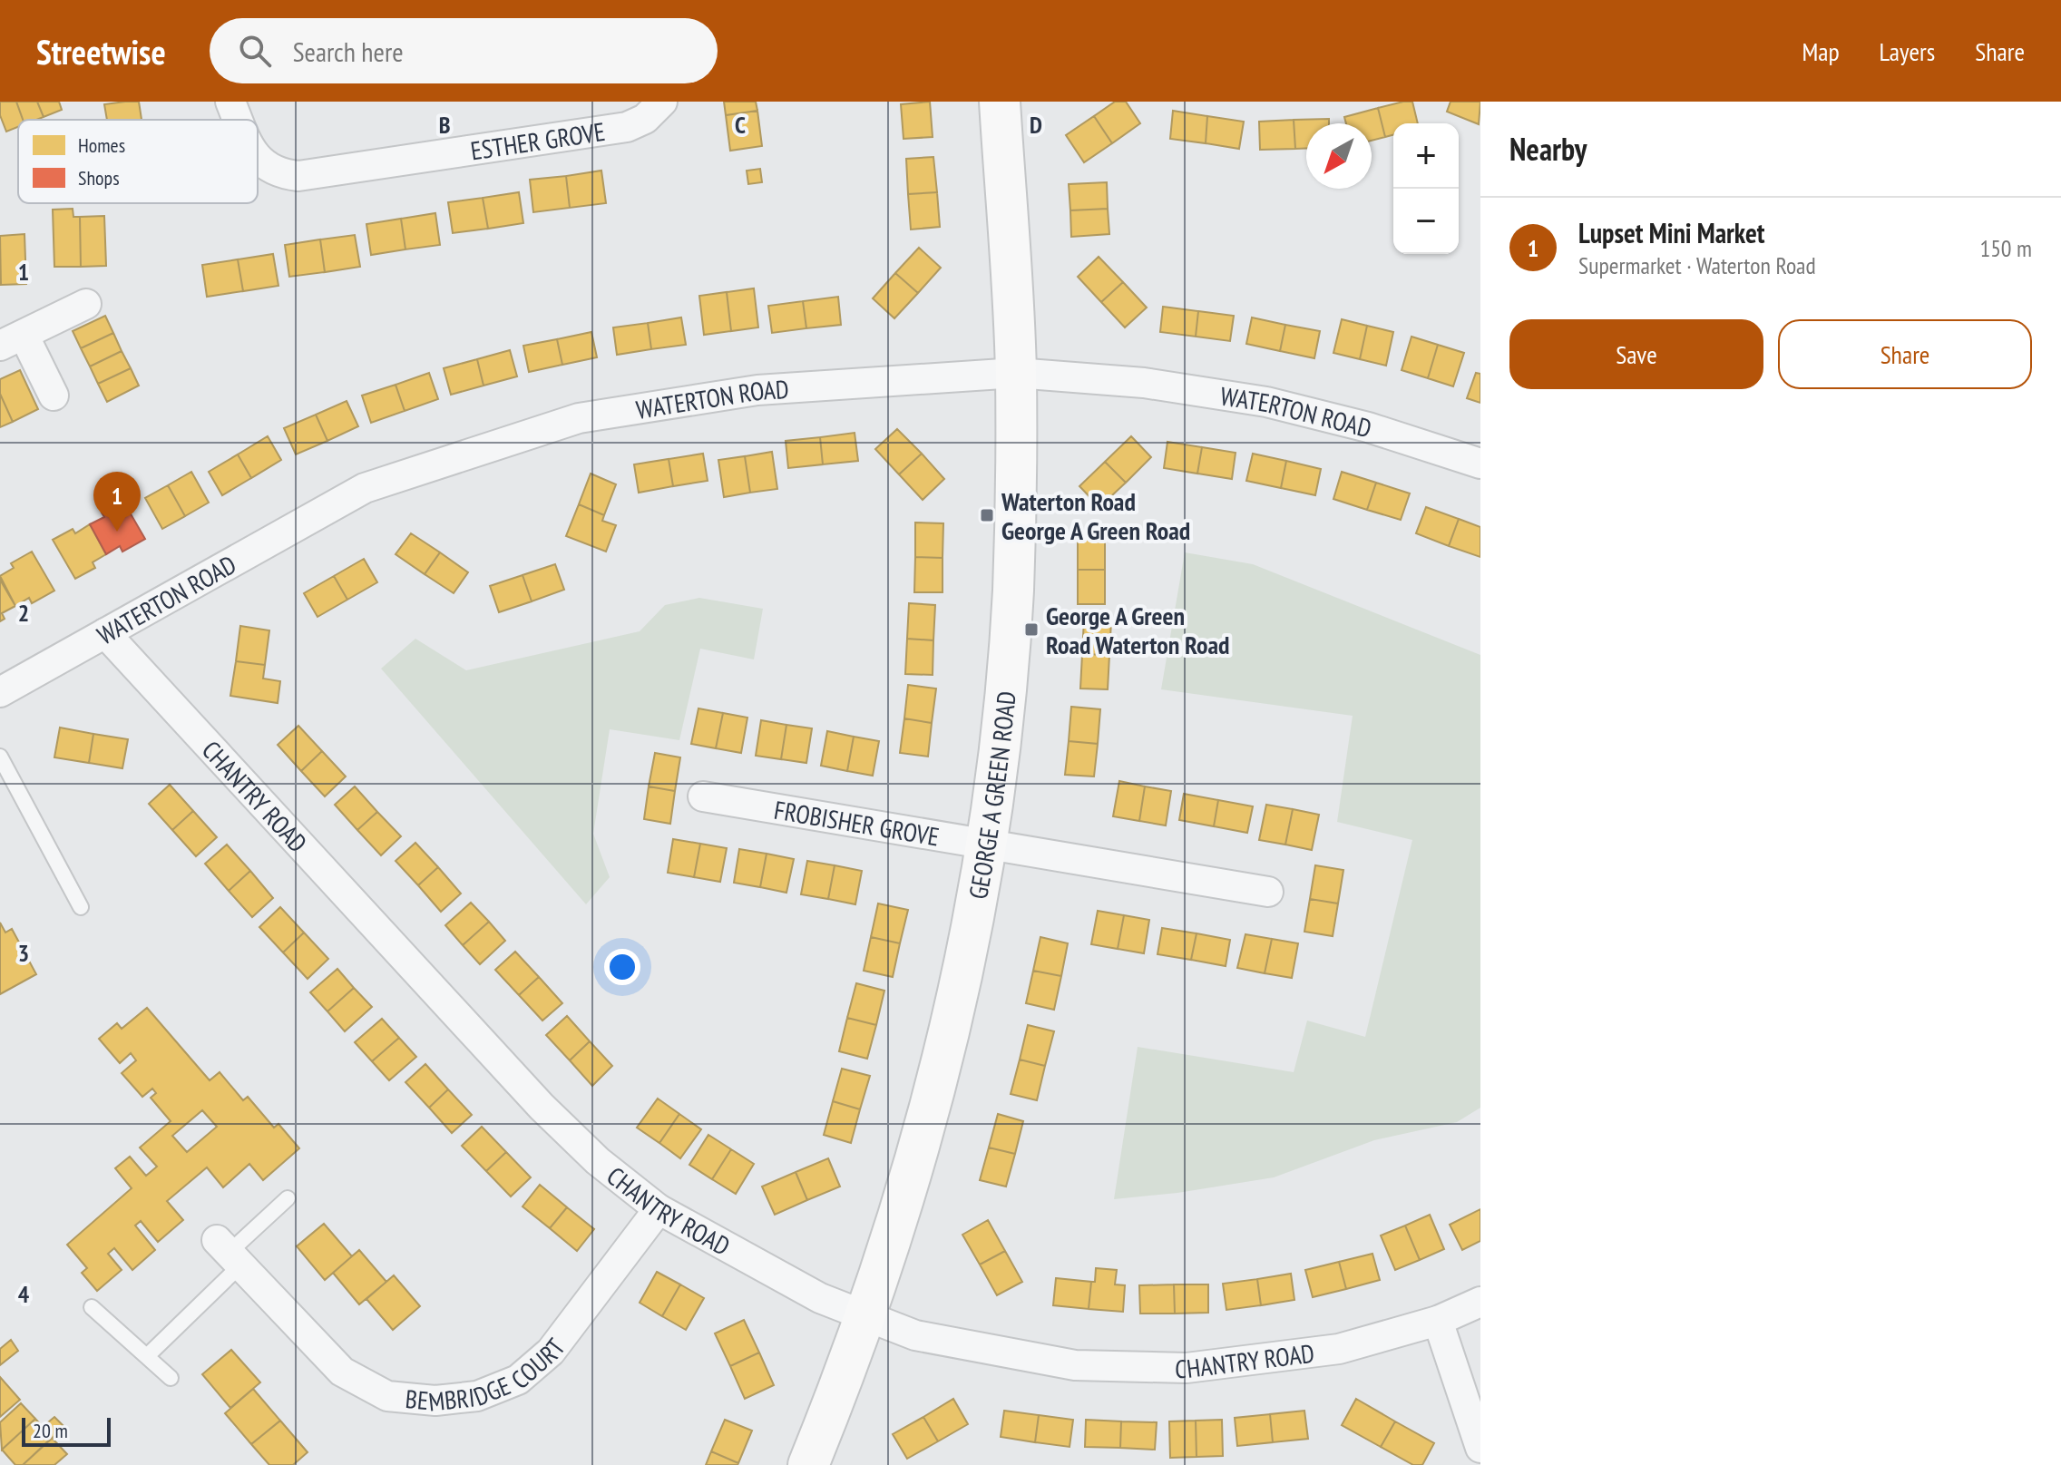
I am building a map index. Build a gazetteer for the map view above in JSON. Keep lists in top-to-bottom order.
{
  "streets": {
    "main road": ["GEORGE A GREEN ROAD"],
    "street": [
      "ESTHER GROVE",
      "WATERTON ROAD",
      "CHANTRY ROAD",
      "FROBISHER GROVE",
      "BEMBRIDGE COURT"
    ]
  },
  "crossings": [
    ["WATERTON ROAD", "GEORGE A GREEN ROAD"],
    ["WATERTON ROAD", "CHANTRY ROAD"],
    ["GEORGE A GREEN ROAD", "CHANTRY ROAD"],
    ["GEORGE A GREEN ROAD", "FROBISHER GROVE"],
    ["CHANTRY ROAD", "BEMBRIDGE COURT"]
  ],
  "places": {
    "transit": ["Waterton Road George A Green Road", "George A Green Road Waterton Road"]
  },
  "legend": ["Homes", "Shops"],
  "scale_bar": "20 m",
  "north": "bottom left",
  "page": {
    "header": "Streetwise",
    "search": "Search here",
    "nav": ["Map", "Layers", "Share"],
    "heading": "Nearby",
    "map_buttons": ["+", "−"],
    "list": [
      {
        "mark": "1",
        "name": "Lupset Mini Market",
        "note": "Supermarket · Waterton Road",
        "value": "150 m"
      }
    ],
    "buttons": ["Save", "Share"],
    "pins": "1",
    "scale": "20 m"
  },
  "grid": {
    "columns": ["B", "C", "D"],
    "rows": [
      "1",
      "2",
      "3",
      "4"
    ]
  }
}
